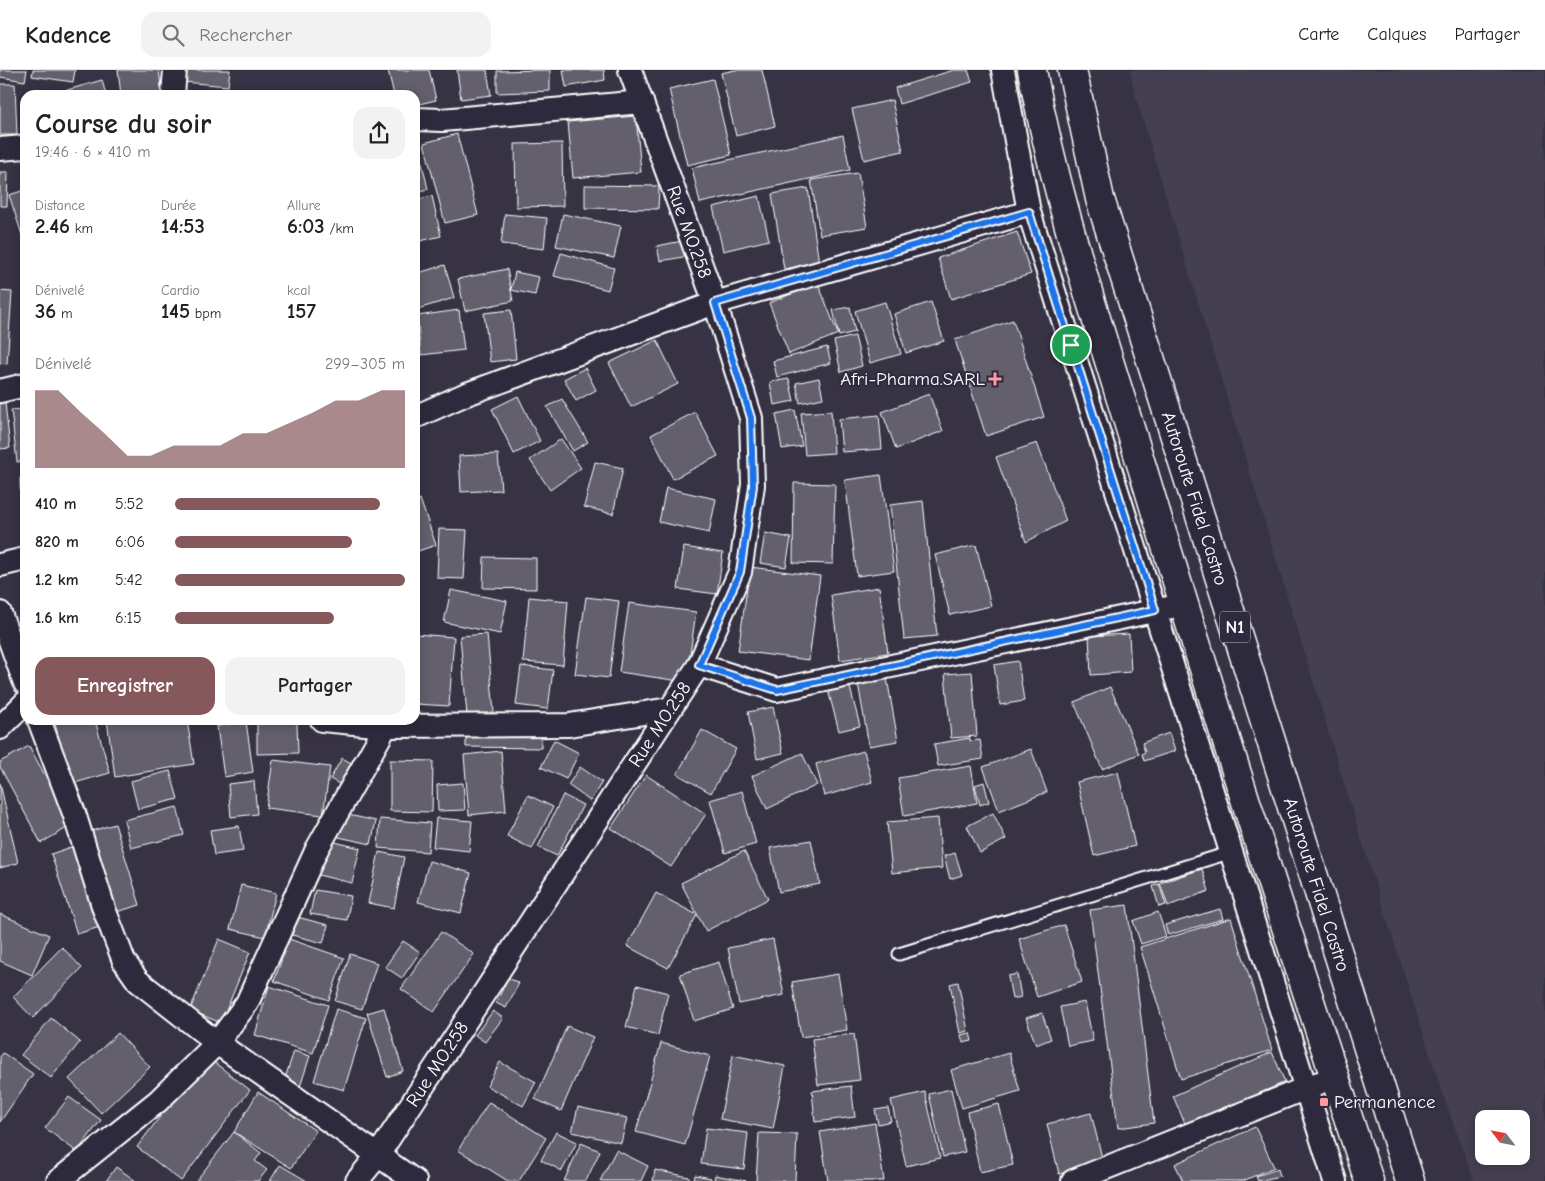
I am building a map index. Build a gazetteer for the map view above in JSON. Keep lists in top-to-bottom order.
{
  "streets": {
    "highway": ["Autoroute Fidel Castro", "N1"],
    "street": ["Rue MO.258"]
  },
  "places": {
    "health": ["Afri-Pharma.SARL"],
    "transit": ["Permanence"]
  },
  "north": "top left",
  "page": {
    "header": "Kadence",
    "search": "Rechercher",
    "nav": ["Carte", "Calques", "Partager"],
    "heading": ["Course du soir", "19:46 · 6 × 410 m"],
    "stats": [
      ["Distance", "2.46 km"],
      ["Durée", "14:53"],
      ["Allure", "6:03 /km"],
      ["Dénivelé", "36 m"],
      ["Cardio", "145 bpm"],
      ["kcal", "157"]
    ],
    "chart": ["Dénivelé", "299–305 m"],
    "list": [
      {
        "name": "410 m",
        "note": "5:52"
      },
      {
        "name": "820 m",
        "note": "6:06"
      },
      {
        "name": "1.2 km",
        "note": "5:42"
      },
      {
        "name": "1.6 km",
        "note": "6:15"
      }
    ],
    "buttons": ["Enregistrer", "Partager"]
  }
}
